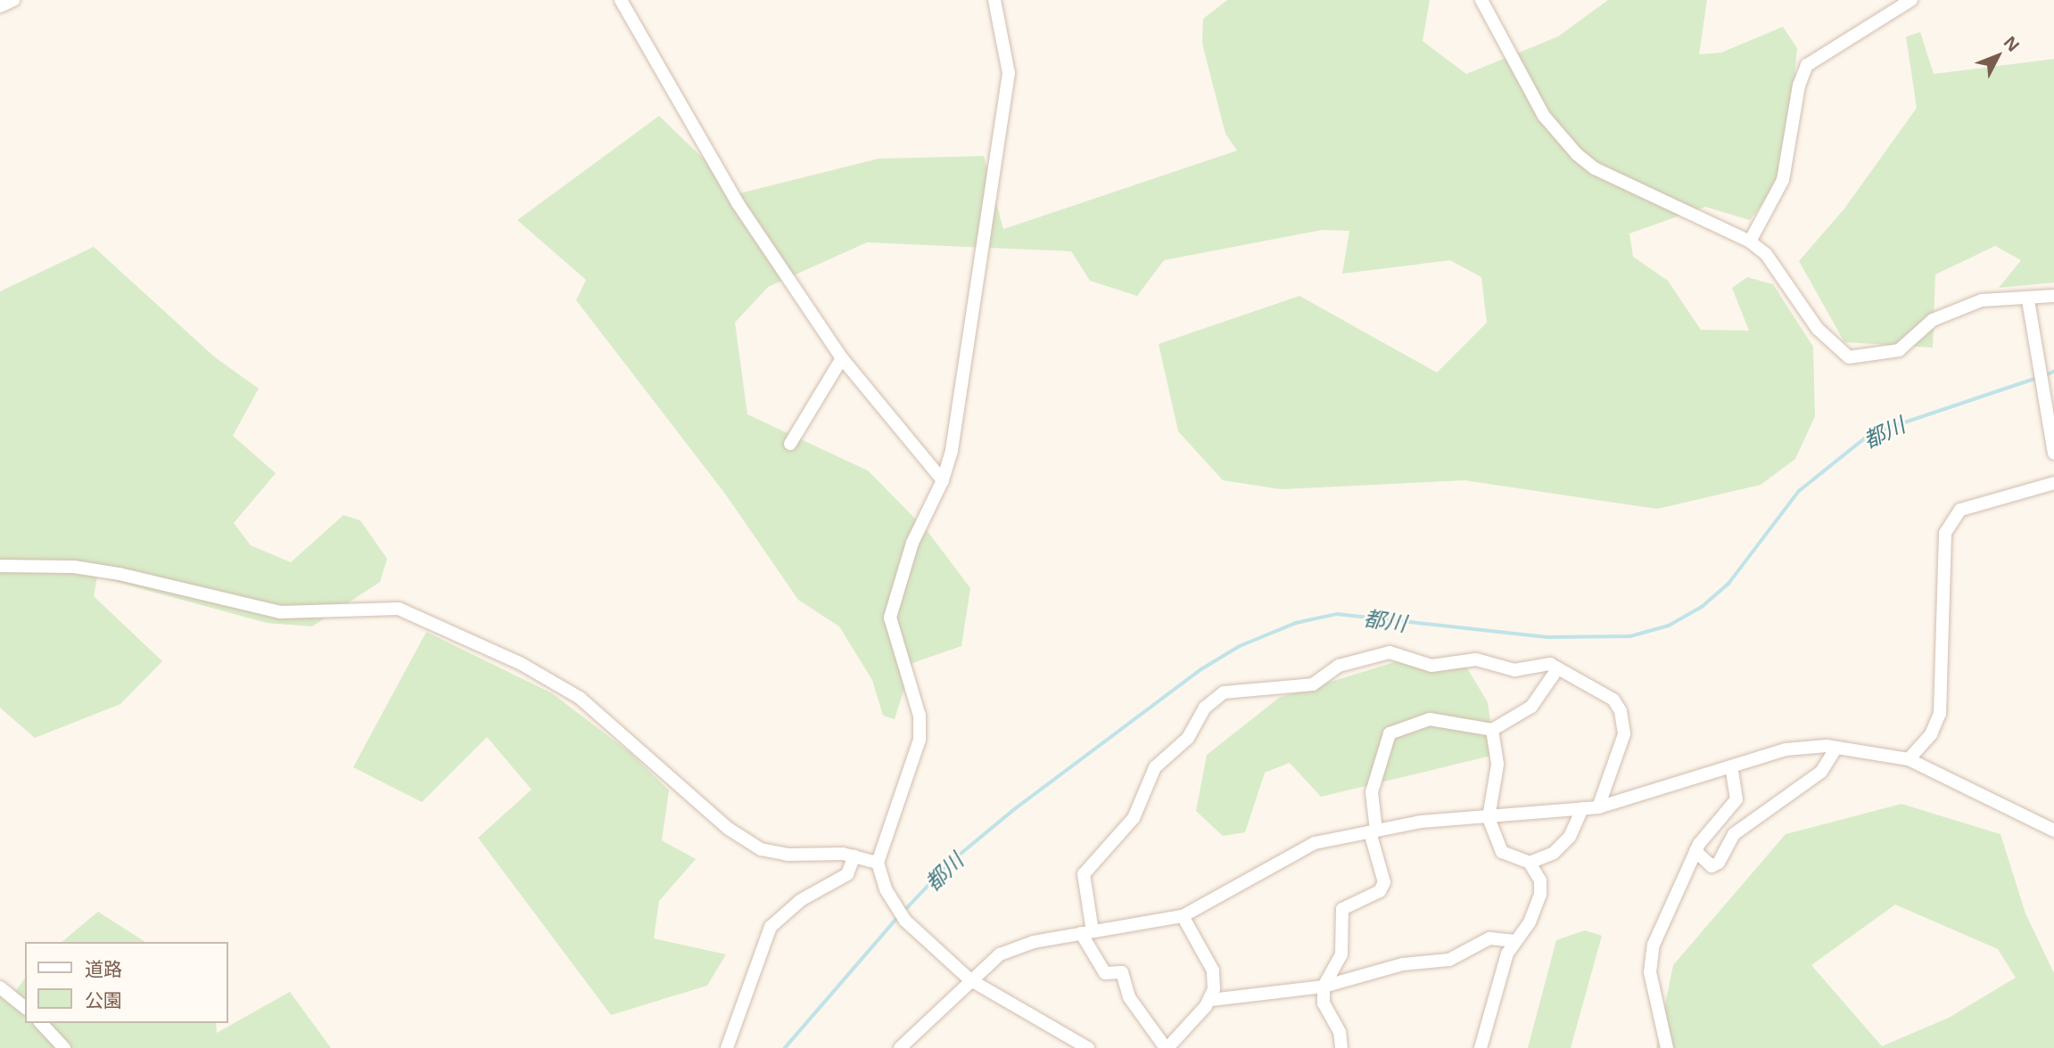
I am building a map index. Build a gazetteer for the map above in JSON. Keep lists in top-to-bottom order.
{
  "water": ["都川"],
  "legend": ["道路", "公園"],
  "north": "top right"
}
